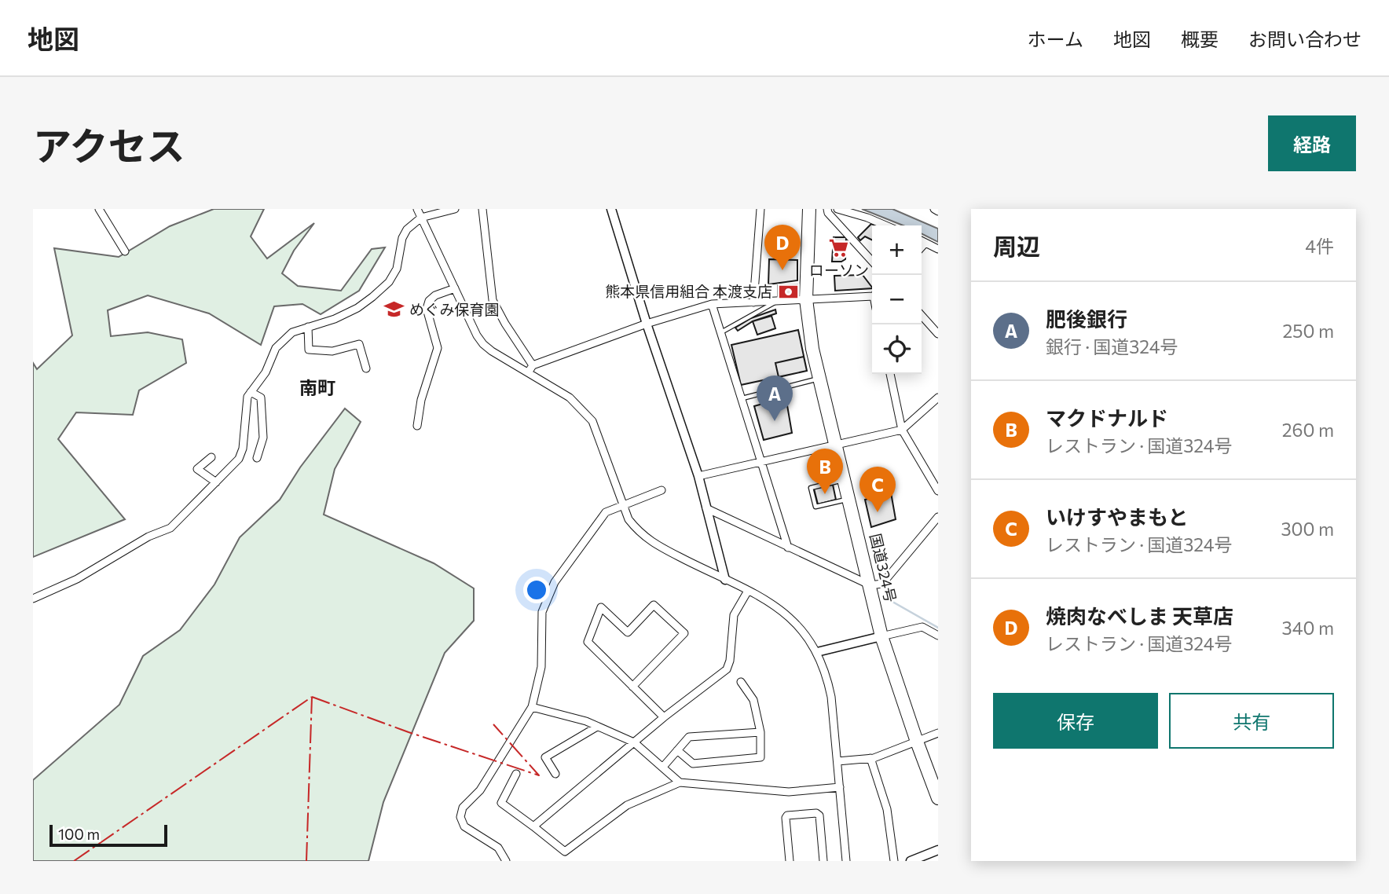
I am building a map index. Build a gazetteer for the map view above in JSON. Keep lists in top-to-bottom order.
{
  "streets": {
    "highway": ["国道324号"]
  },
  "districts": ["南町"],
  "places": {
    "supermarket": ["ローソン"],
    "bank": ["熊本県信用組合 本渡支店"],
    "school or university": ["めぐみ保育園"]
  },
  "scale_bar": "100 m",
  "page": {
    "header": "地図",
    "nav": [
      "ホーム",
      "地図",
      "概要",
      "お問い合わせ"
    ],
    "title": "アクセス",
    "buttons": [
      "経路",
      ["保存", "共有"]
    ],
    "heading": ["周辺", "4件"],
    "pins": [
      "D",
      "A",
      "B",
      "C"
    ],
    "map_buttons": ["+", "−"],
    "list": [
      {
        "mark": "A",
        "name": "肥後銀行",
        "note": "銀行 · 国道324号",
        "value": "250 m"
      },
      {
        "mark": "B",
        "name": "マクドナルド",
        "note": "レストラン · 国道324号",
        "value": "260 m"
      },
      {
        "mark": "C",
        "name": "いけすやまもと",
        "note": "レストラン · 国道324号",
        "value": "300 m"
      },
      {
        "mark": "D",
        "name": "焼肉なべしま 天草店",
        "note": "レストラン · 国道324号",
        "value": "340 m"
      }
    ],
    "scale": "100 m"
  }
}
